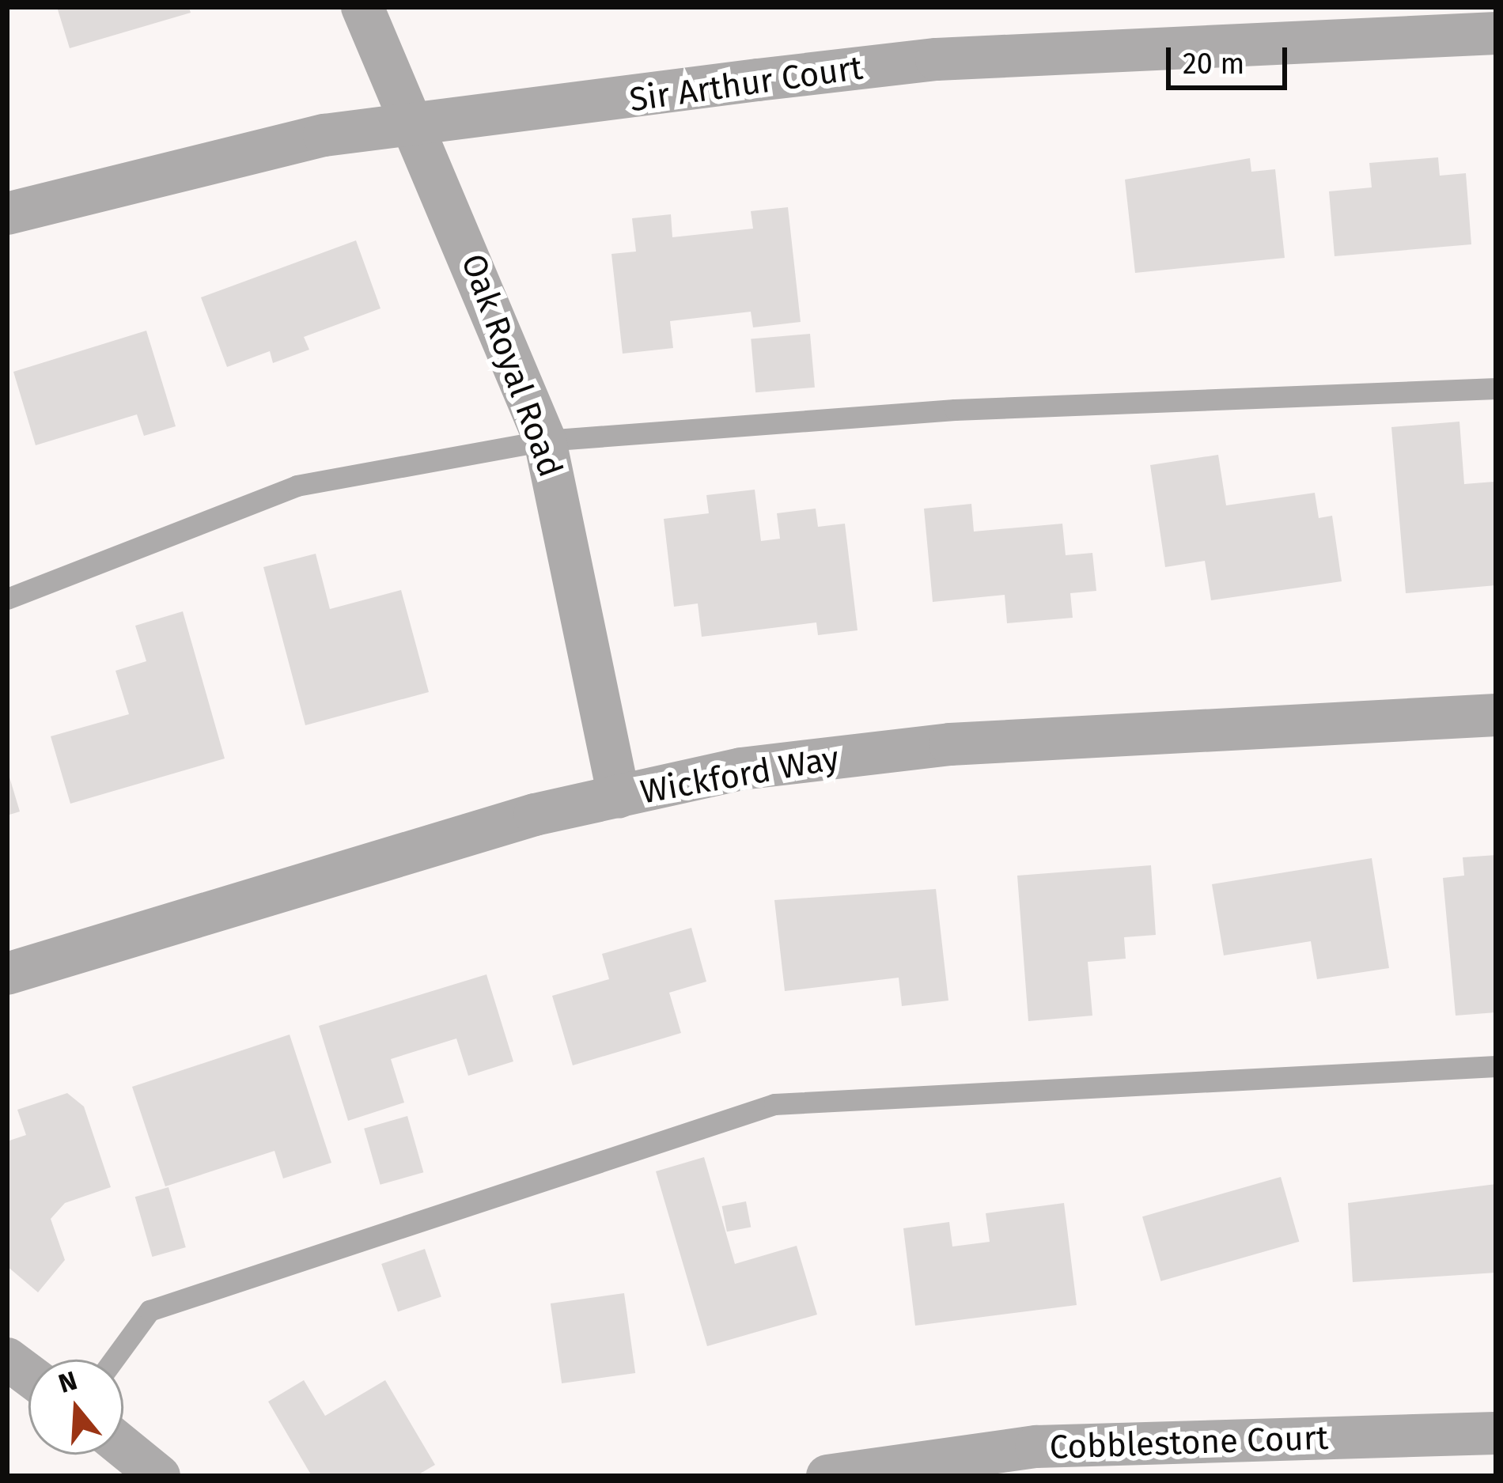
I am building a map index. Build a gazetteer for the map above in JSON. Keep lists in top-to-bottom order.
{
  "streets": {
    "street": [
      "Sir Arthur Court",
      "Oak Royal Road",
      "Wickford Way",
      "Cobblestone Court"
    ]
  },
  "crossings": [
    ["Sir Arthur Court", "Oak Royal Road"],
    ["Oak Royal Road", "Wickford Way"]
  ],
  "scale_bar": "20 m",
  "north": "top"
}
